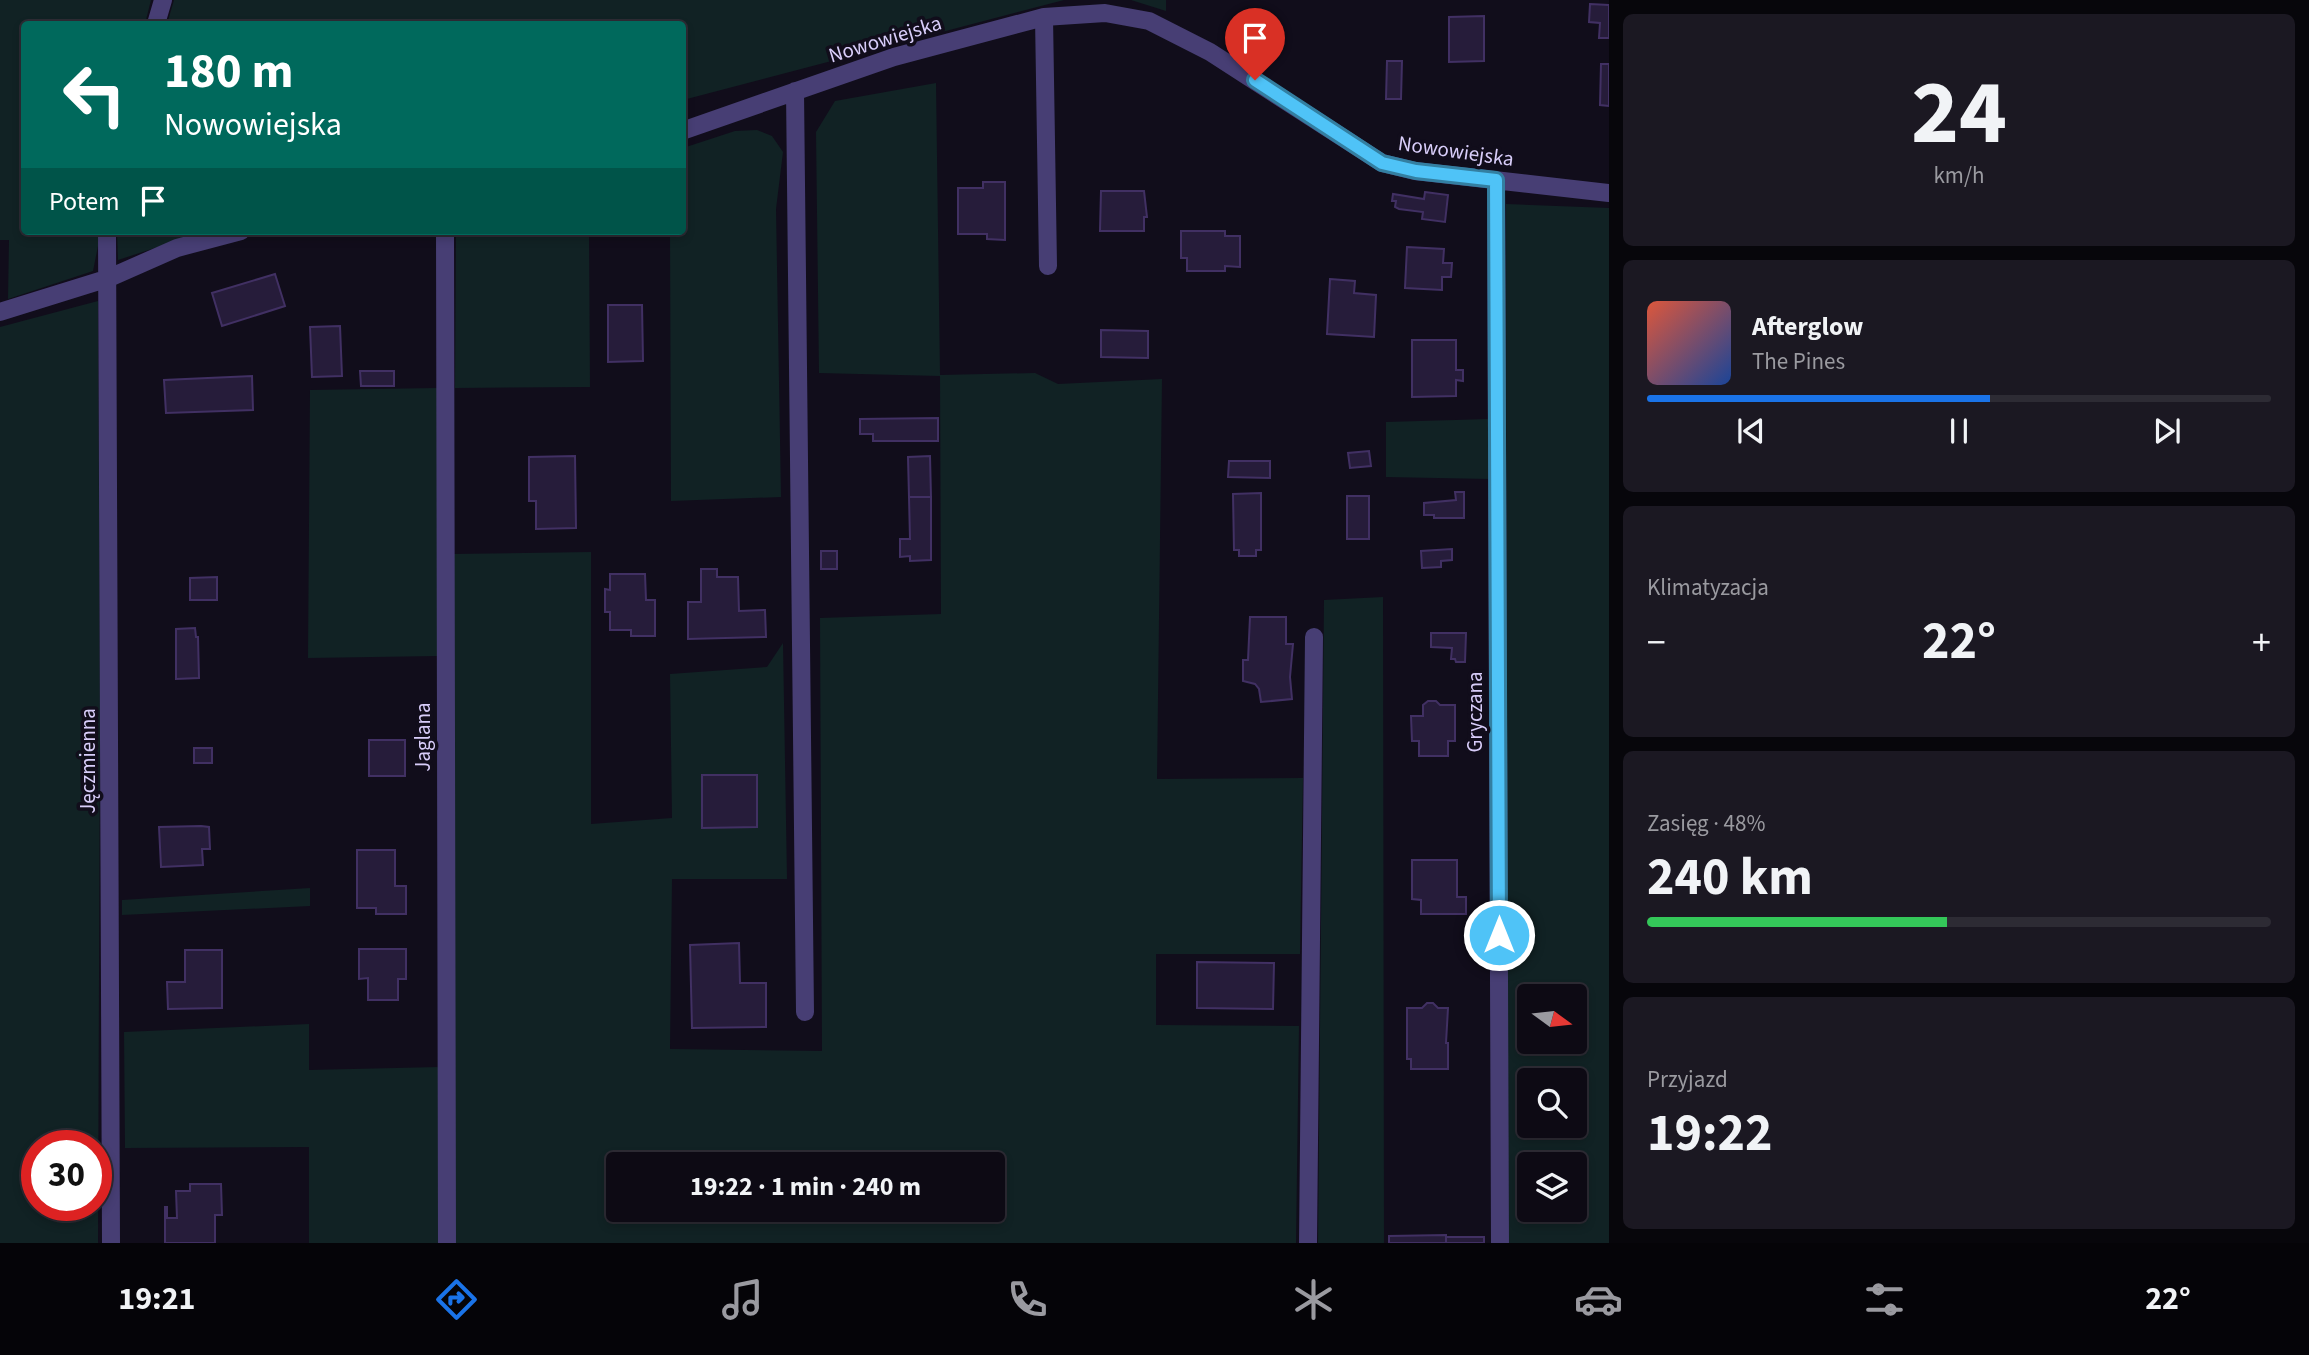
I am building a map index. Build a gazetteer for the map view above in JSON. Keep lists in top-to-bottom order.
{
  "streets": {
    "street": [
      "Nowowiejska",
      "Gryczana",
      "Jaglana",
      "Jęczmienna"
    ]
  },
  "crossings": [
    ["Nowowiejska", "Gryczana"]
  ],
  "north": "right",
  "page": {
    "tile": [
      ["24", "km/h"],
      "Klimatyzacja",
      ["Zasięg · 48%", "240 km"],
      ["Przyjazd", "19:22"]
    ],
    "turn": ["180 m", "Nowowiejska"],
    "then": "Potem",
    "song": ["Afterglow", "The Pines"],
    "heat": ["−", "22°", "+"],
    "limit": "30",
    "trip": "19:22 · 1 min · 240 m",
    "tabs": ["19:21", "22°"]
  }
}
